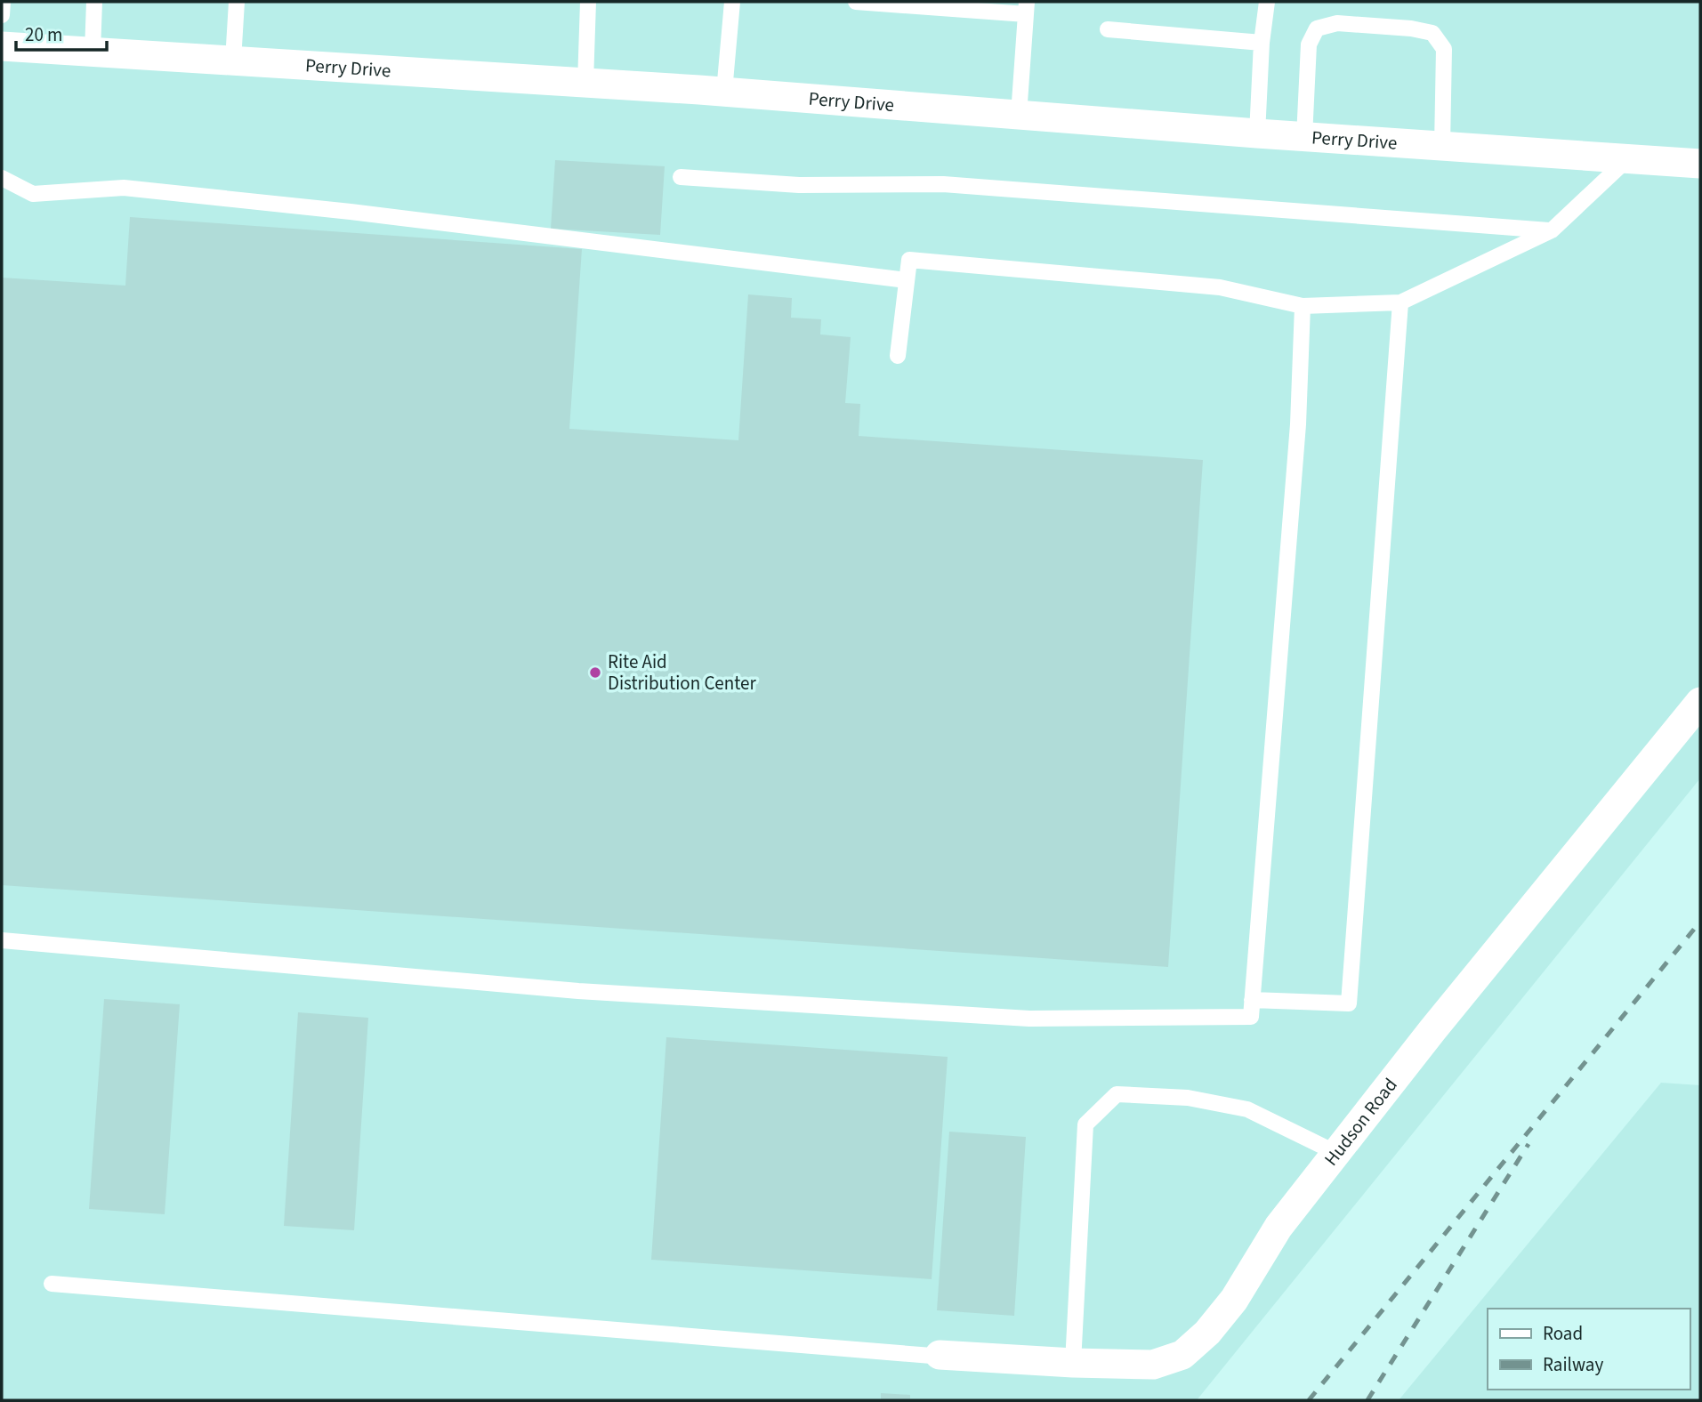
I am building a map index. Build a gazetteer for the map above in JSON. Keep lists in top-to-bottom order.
{
  "streets": {
    "street": ["Perry Drive", "Hudson Road"]
  },
  "places": ["Rite Aid Distribution Center"],
  "legend": ["Road", "Railway"],
  "scale_bar": "20 m"
}
